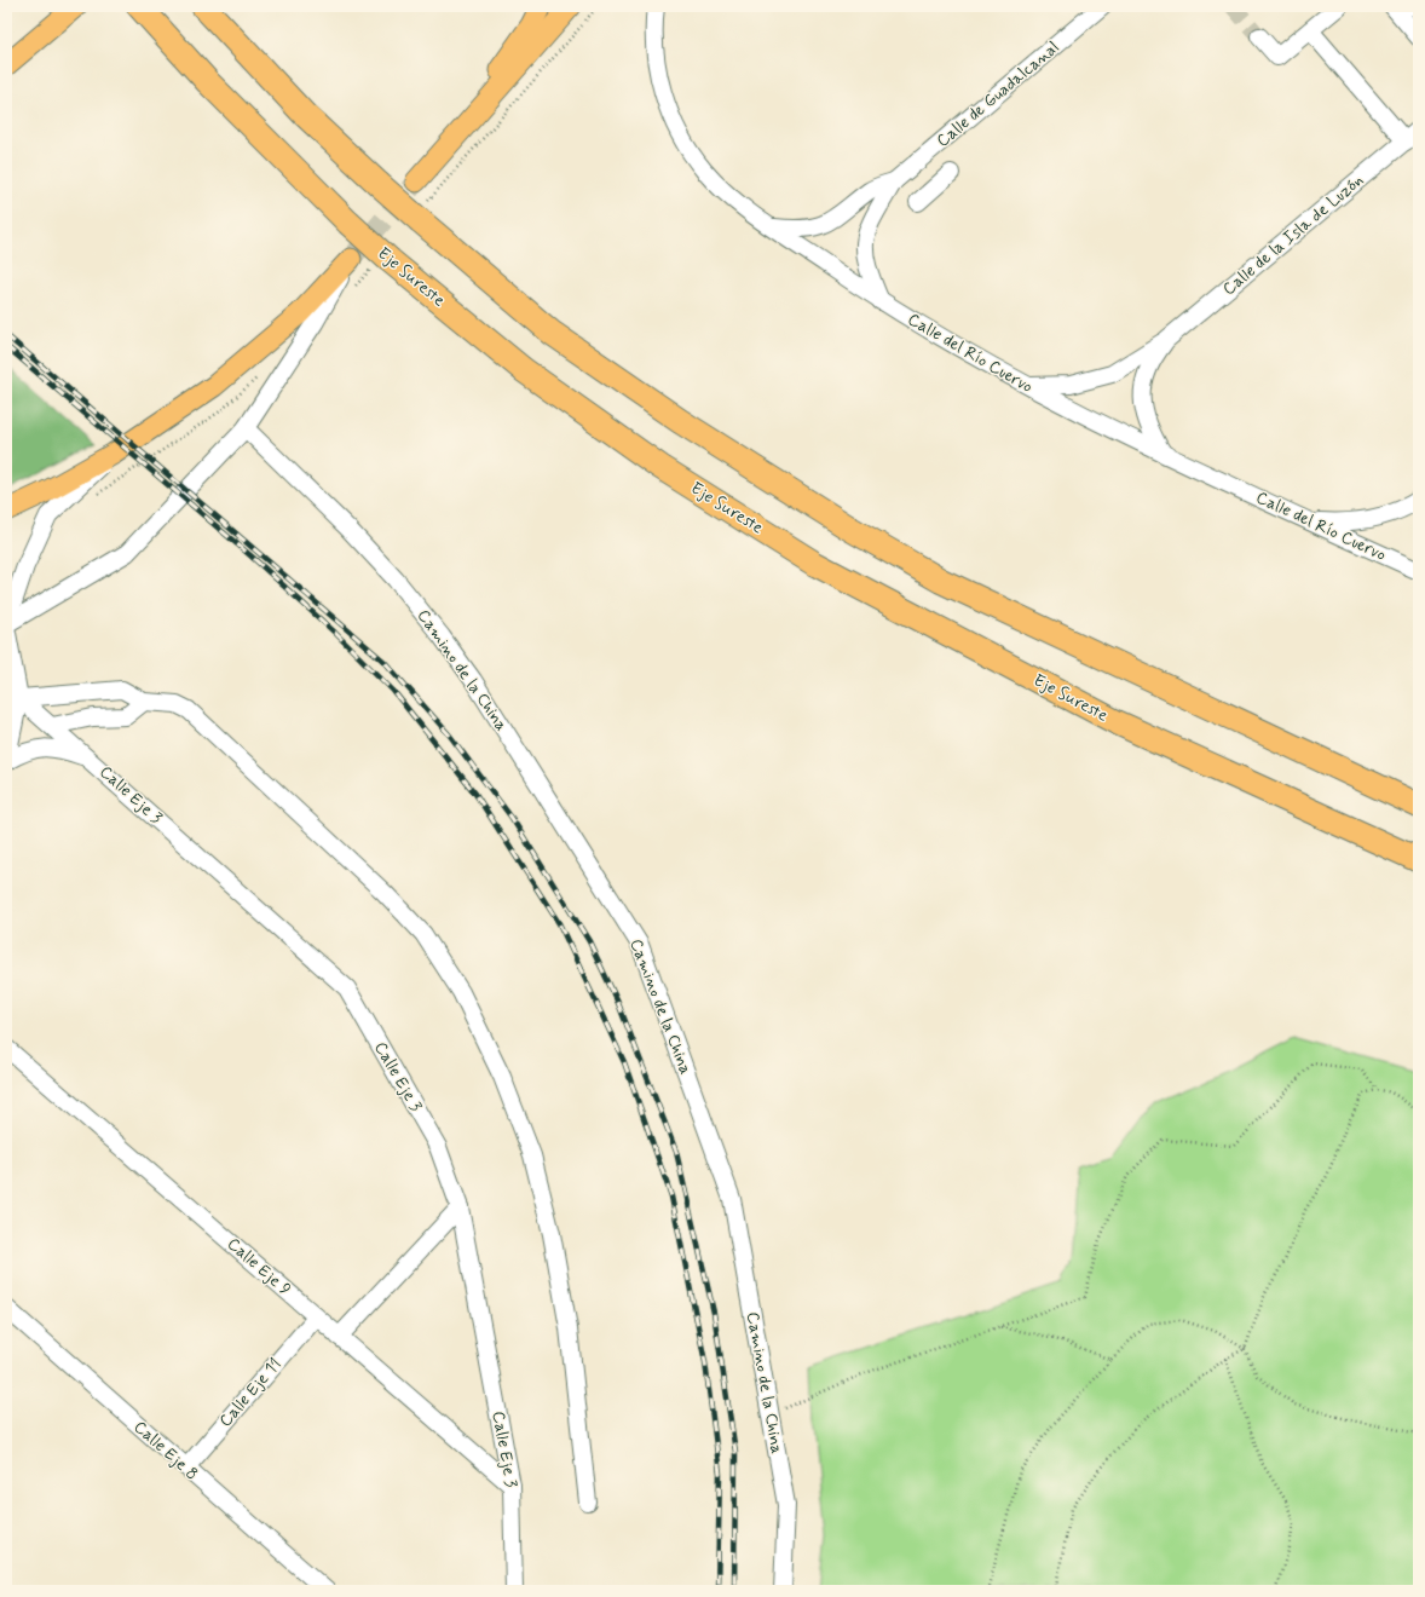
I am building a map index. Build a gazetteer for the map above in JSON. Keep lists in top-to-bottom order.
{
  "streets": {
    "highway": ["Eje Sureste"],
    "street": [
      "Calle de Guadalcanal",
      "Calle de la Isla de Luzón",
      "Calle del Río Cuervo",
      "Camino de la China",
      "Calle Eje 3",
      "Calle Eje 9",
      "Calle Eje 11",
      "Calle Eje 8"
    ]
  },
  "crossings": [
    ["Calle de Guadalcanal", "Calle del Río Cuervo"],
    ["Calle de la Isla de Luzón", "Calle del Río Cuervo"],
    ["Calle Eje 3", "Calle Eje 9"],
    ["Calle Eje 9", "Calle Eje 11"],
    ["Calle Eje 11", "Calle Eje 8"]
  ]
}
